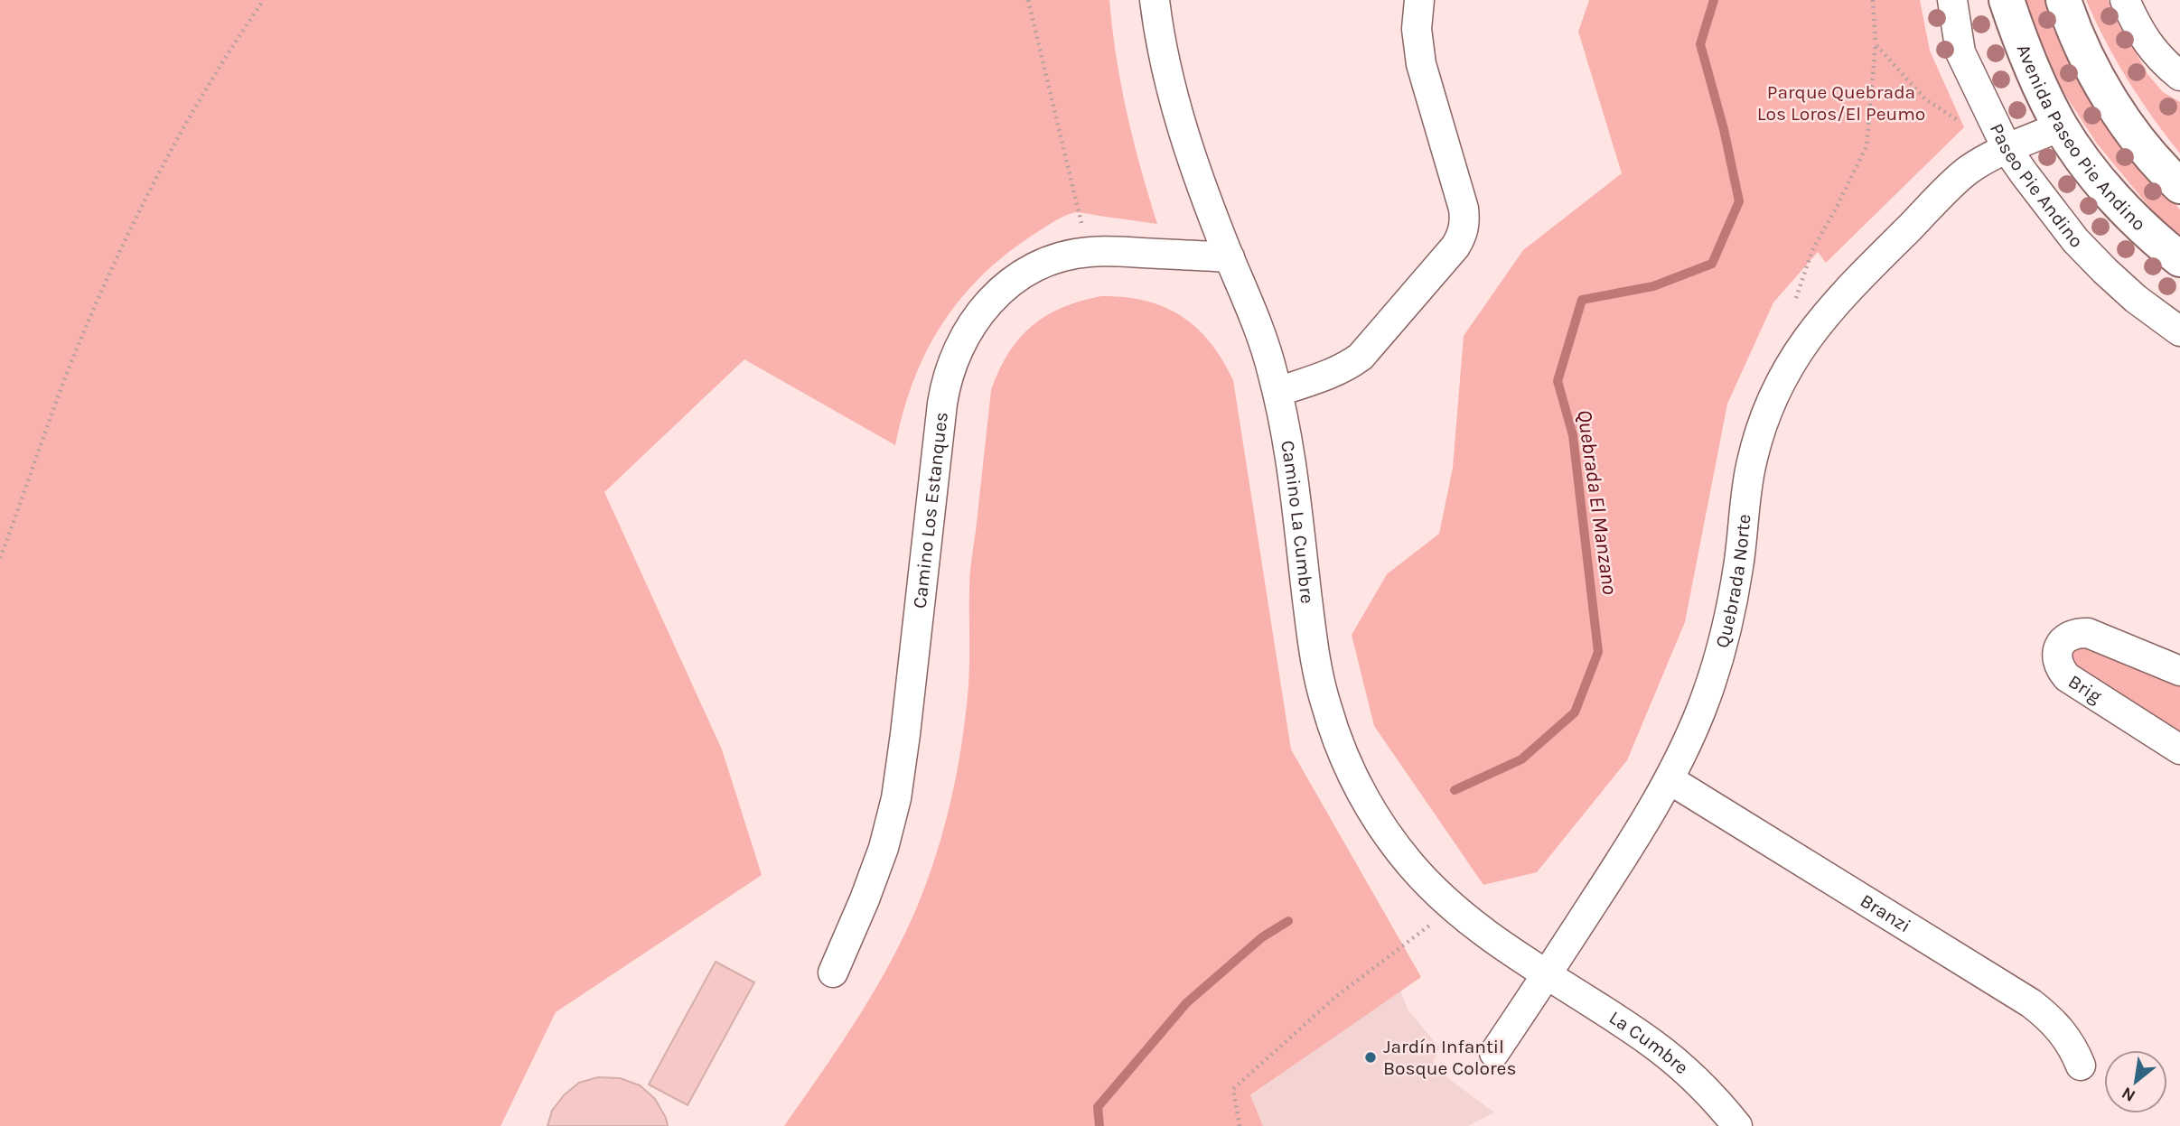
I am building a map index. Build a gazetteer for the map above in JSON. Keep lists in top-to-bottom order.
{
  "streets": {
    "street": [
      "Avenida Paseo Pie Andino",
      "Paseo Pie Andino",
      "Camino Los Estanques",
      "Camino La Cumbre",
      "Quebrada Norte",
      "Brig",
      "Branzi",
      "La Cumbre"
    ]
  },
  "crossings": [
    ["Avenida Paseo Pie Andino", "Quebrada Norte"],
    ["Paseo Pie Andino", "Quebrada Norte"],
    ["Camino Los Estanques", "Camino La Cumbre"],
    ["Camino La Cumbre", "Quebrada Norte"],
    ["Camino La Cumbre", "La Cumbre"],
    ["Quebrada Norte", "Branzi"],
    ["Quebrada Norte", "La Cumbre"]
  ],
  "water": ["Quebrada El Manzano"],
  "parks": ["Parque Quebrada Los Loros/El Peumo"],
  "places": ["Jardín Infantil Bosque Colores"],
  "north": "bottom left"
}
